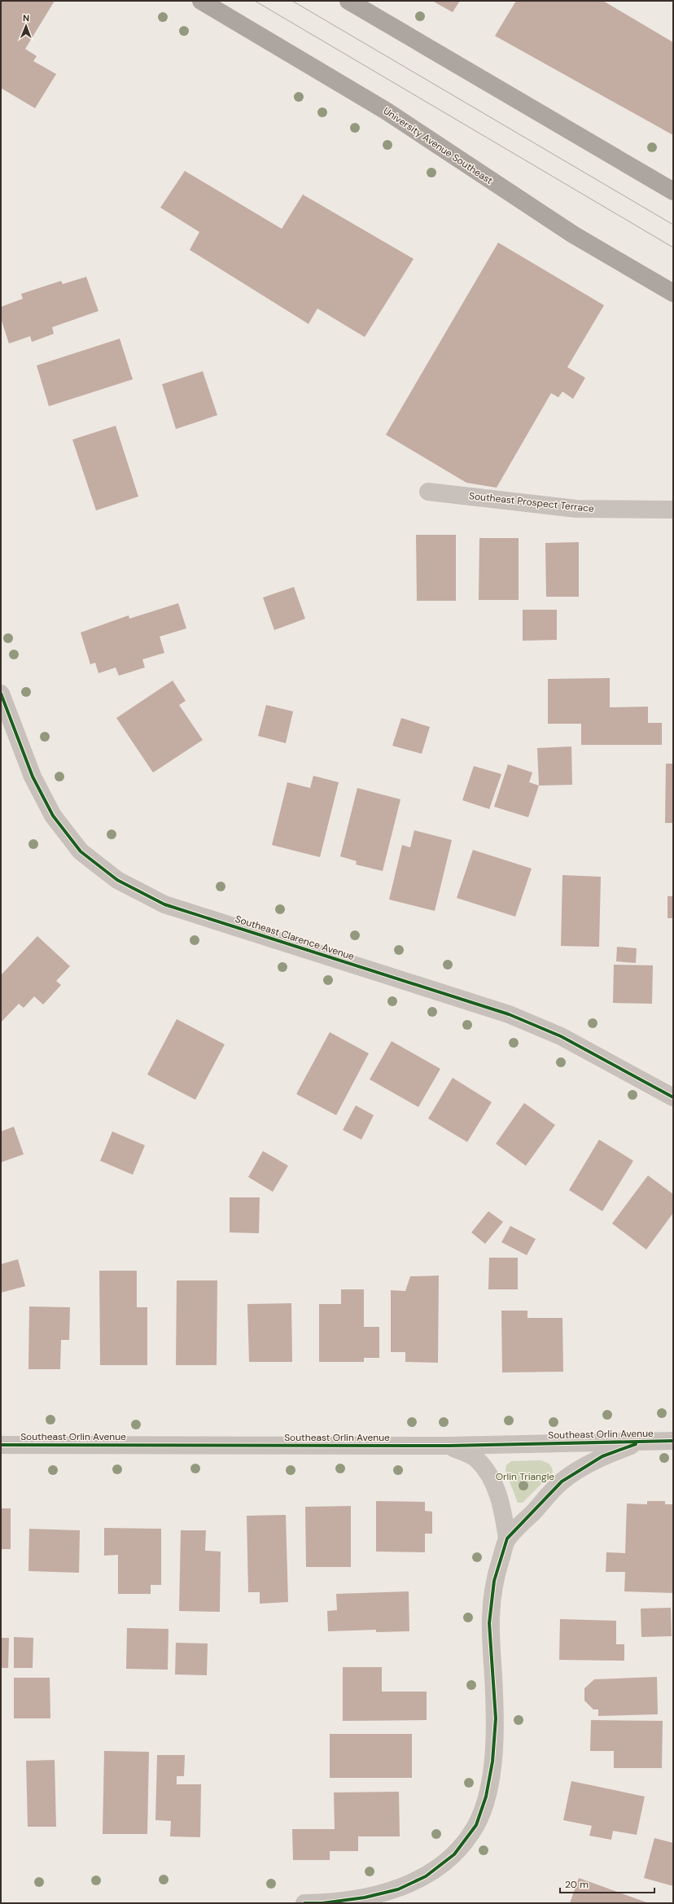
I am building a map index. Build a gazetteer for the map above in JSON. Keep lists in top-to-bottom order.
{
  "streets": {
    "main road": ["University Avenue Southeast"],
    "street": ["Southeast Prospect Terrace", "Southeast Clarence Avenue", "Southeast Orlin Avenue"]
  },
  "parks": ["Orlin Triangle"],
  "scale_bar": "20 m",
  "north": "top"
}
